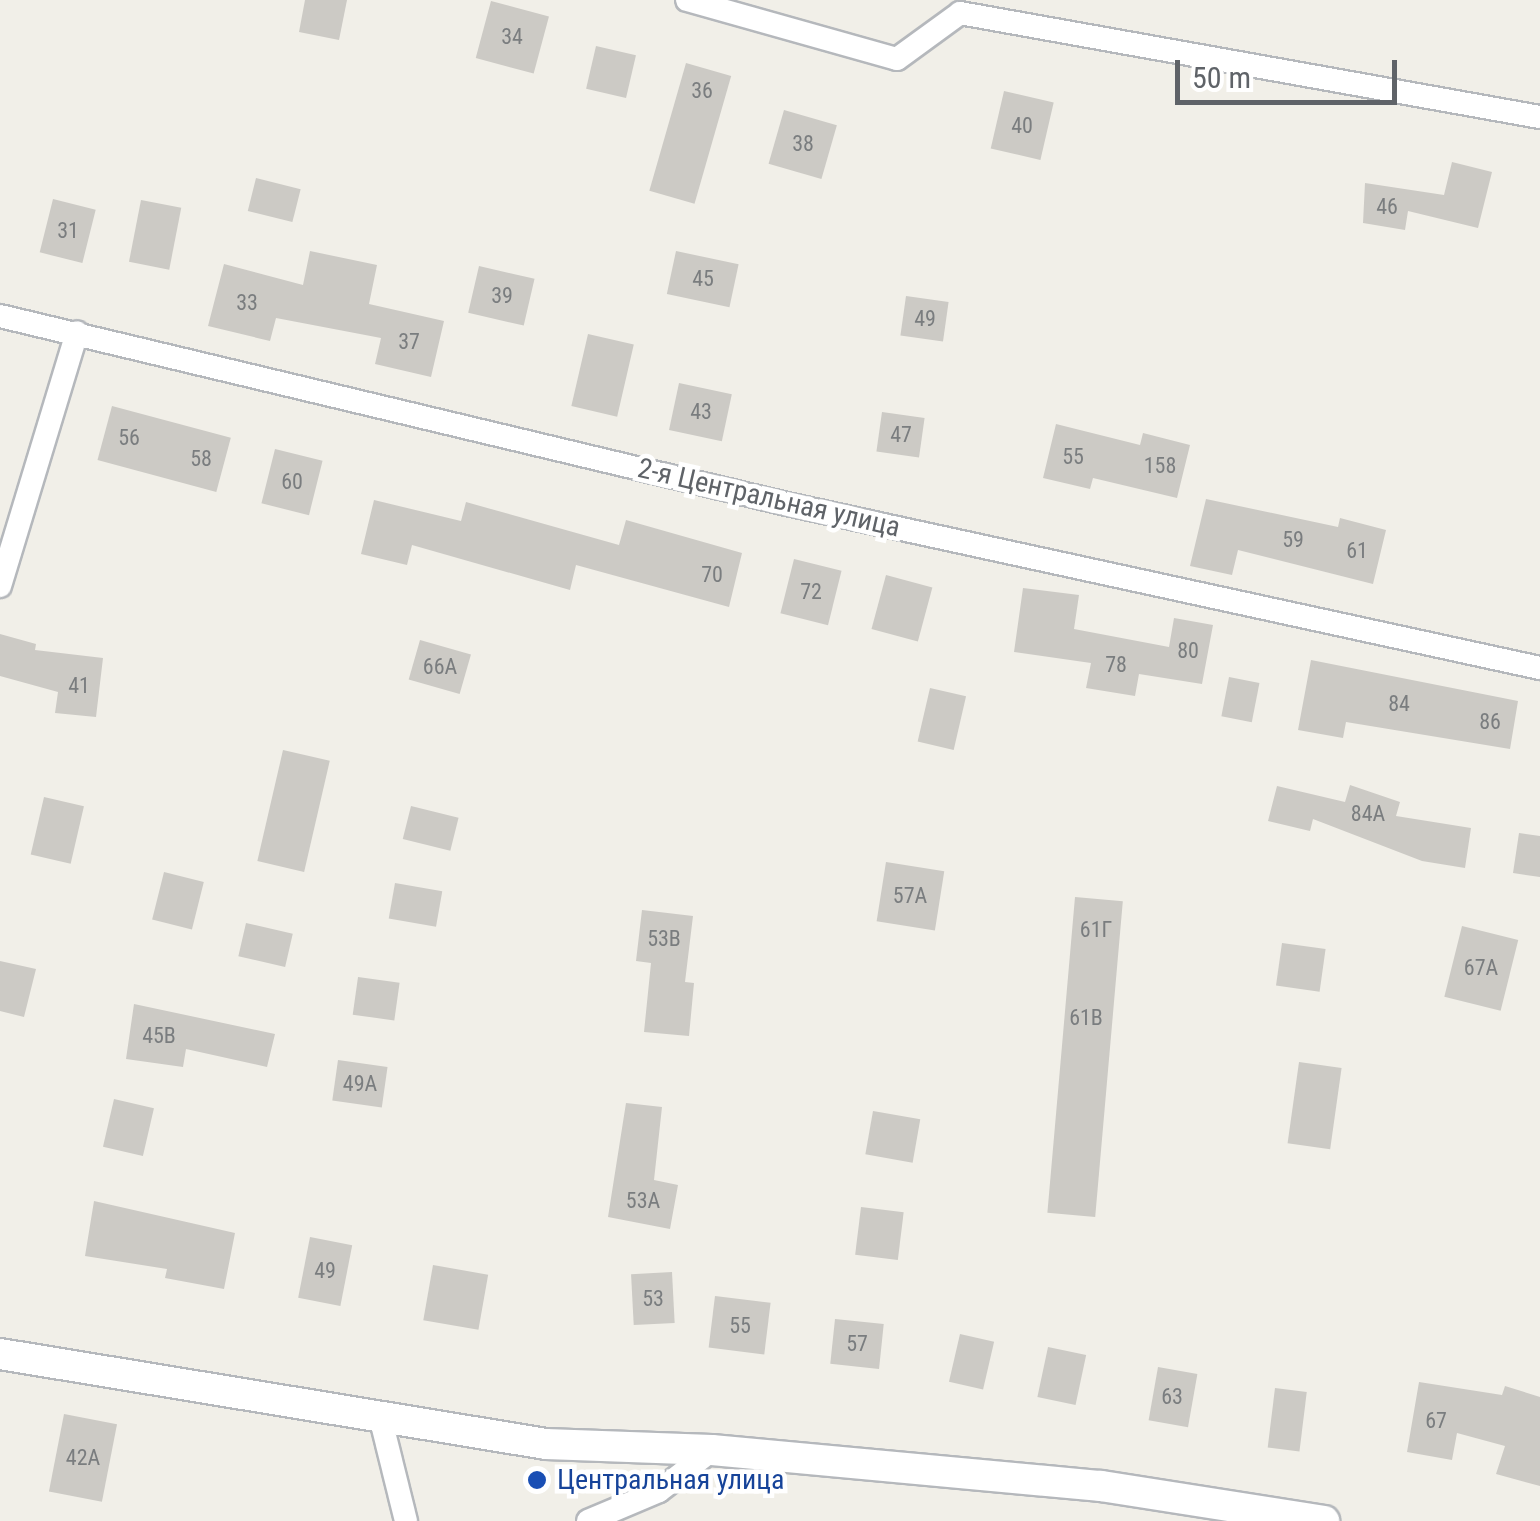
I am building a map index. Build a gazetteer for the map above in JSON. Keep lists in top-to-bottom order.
{
  "streets": {
    "street": ["2-я Центральная улица"]
  },
  "places": ["Центральная улица"],
  "house_numbers": [
    "34",
    "36",
    "40",
    "38",
    "46",
    "31",
    "45",
    "39",
    "33",
    "49",
    "37",
    "43",
    "47",
    "56",
    "55",
    "58",
    "158",
    "60",
    "59",
    "61",
    "70",
    "72",
    "80",
    "78",
    "66А",
    "41",
    "84",
    "86",
    "84А",
    "57А",
    "61Г",
    "53В",
    "67А",
    "61В",
    "45В",
    "49А",
    "53А",
    "49",
    "53",
    "55",
    "57",
    "63",
    "67",
    "42А"
  ],
  "scale_bar": "50 m"
}
